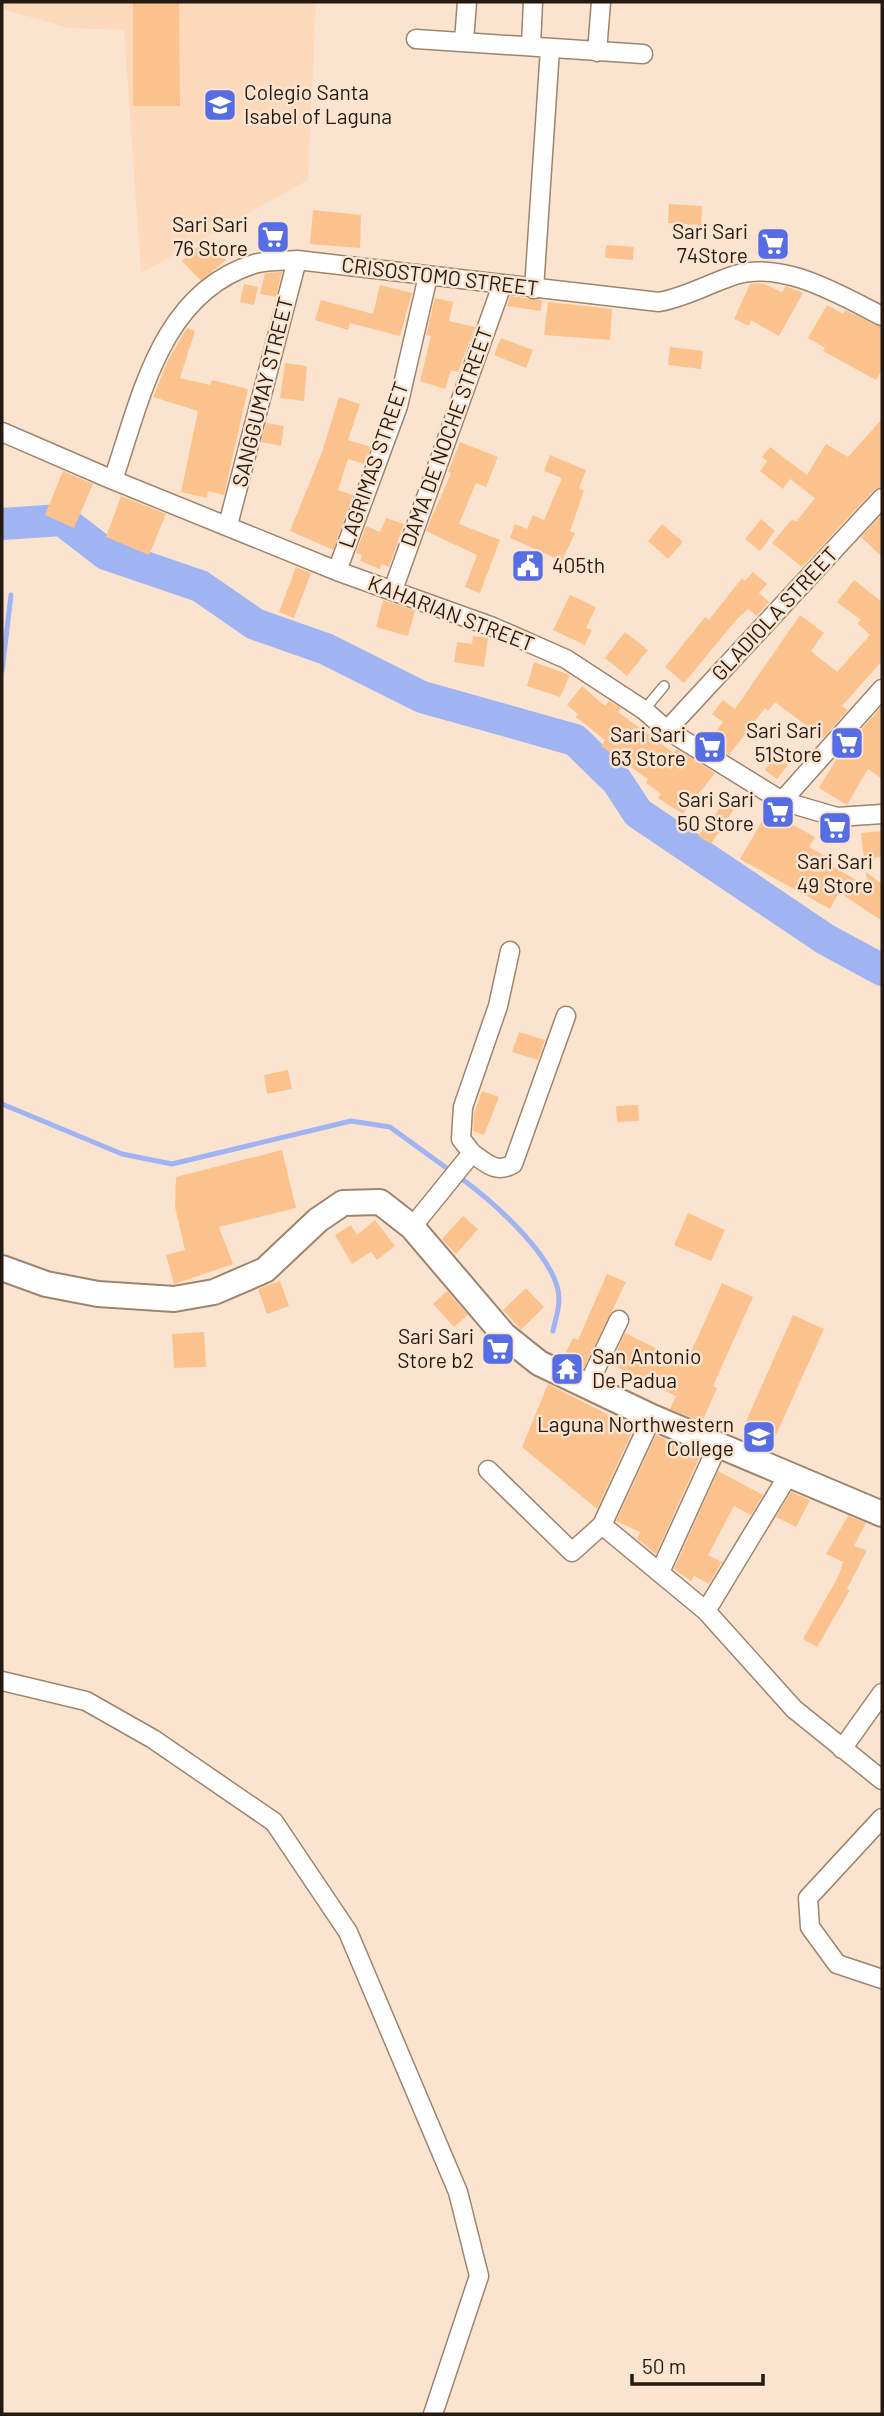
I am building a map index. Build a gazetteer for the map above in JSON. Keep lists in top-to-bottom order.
{
  "streets": {
    "street": [
      "CRISOSTOMO STREET",
      "SANGGUMAY STREET",
      "DAMA DE NOCHE STREET",
      "LAGRIMAS STREET",
      "KAHARIAN STREET",
      "GLADIOLA STREET"
    ]
  },
  "crossings": [
    ["CRISOSTOMO STREET", "SANGGUMAY STREET"],
    ["CRISOSTOMO STREET", "DAMA DE NOCHE STREET"],
    ["CRISOSTOMO STREET", "LAGRIMAS STREET"],
    ["CRISOSTOMO STREET", "KAHARIAN STREET"],
    ["SANGGUMAY STREET", "KAHARIAN STREET"],
    ["DAMA DE NOCHE STREET", "KAHARIAN STREET"],
    ["LAGRIMAS STREET", "KAHARIAN STREET"],
    ["KAHARIAN STREET", "GLADIOLA STREET"]
  ],
  "places": {
    "school or university": ["Colegio Santa Isabel of Laguna", "Laguna Northwestern College"],
    "supermarket": [
      "Sari Sari 76 Store",
      "Sari Sari 74Store",
      "Sari Sari 51Store",
      "Sari Sari 63 Store",
      "Sari Sari 50 Store",
      "Sari Sari 49 Store",
      "Sari Sari Store b2"
    ],
    "public building": ["405th"],
    "temple": ["San Antonio De Padua"]
  },
  "scale_bar": "50 m"
}
